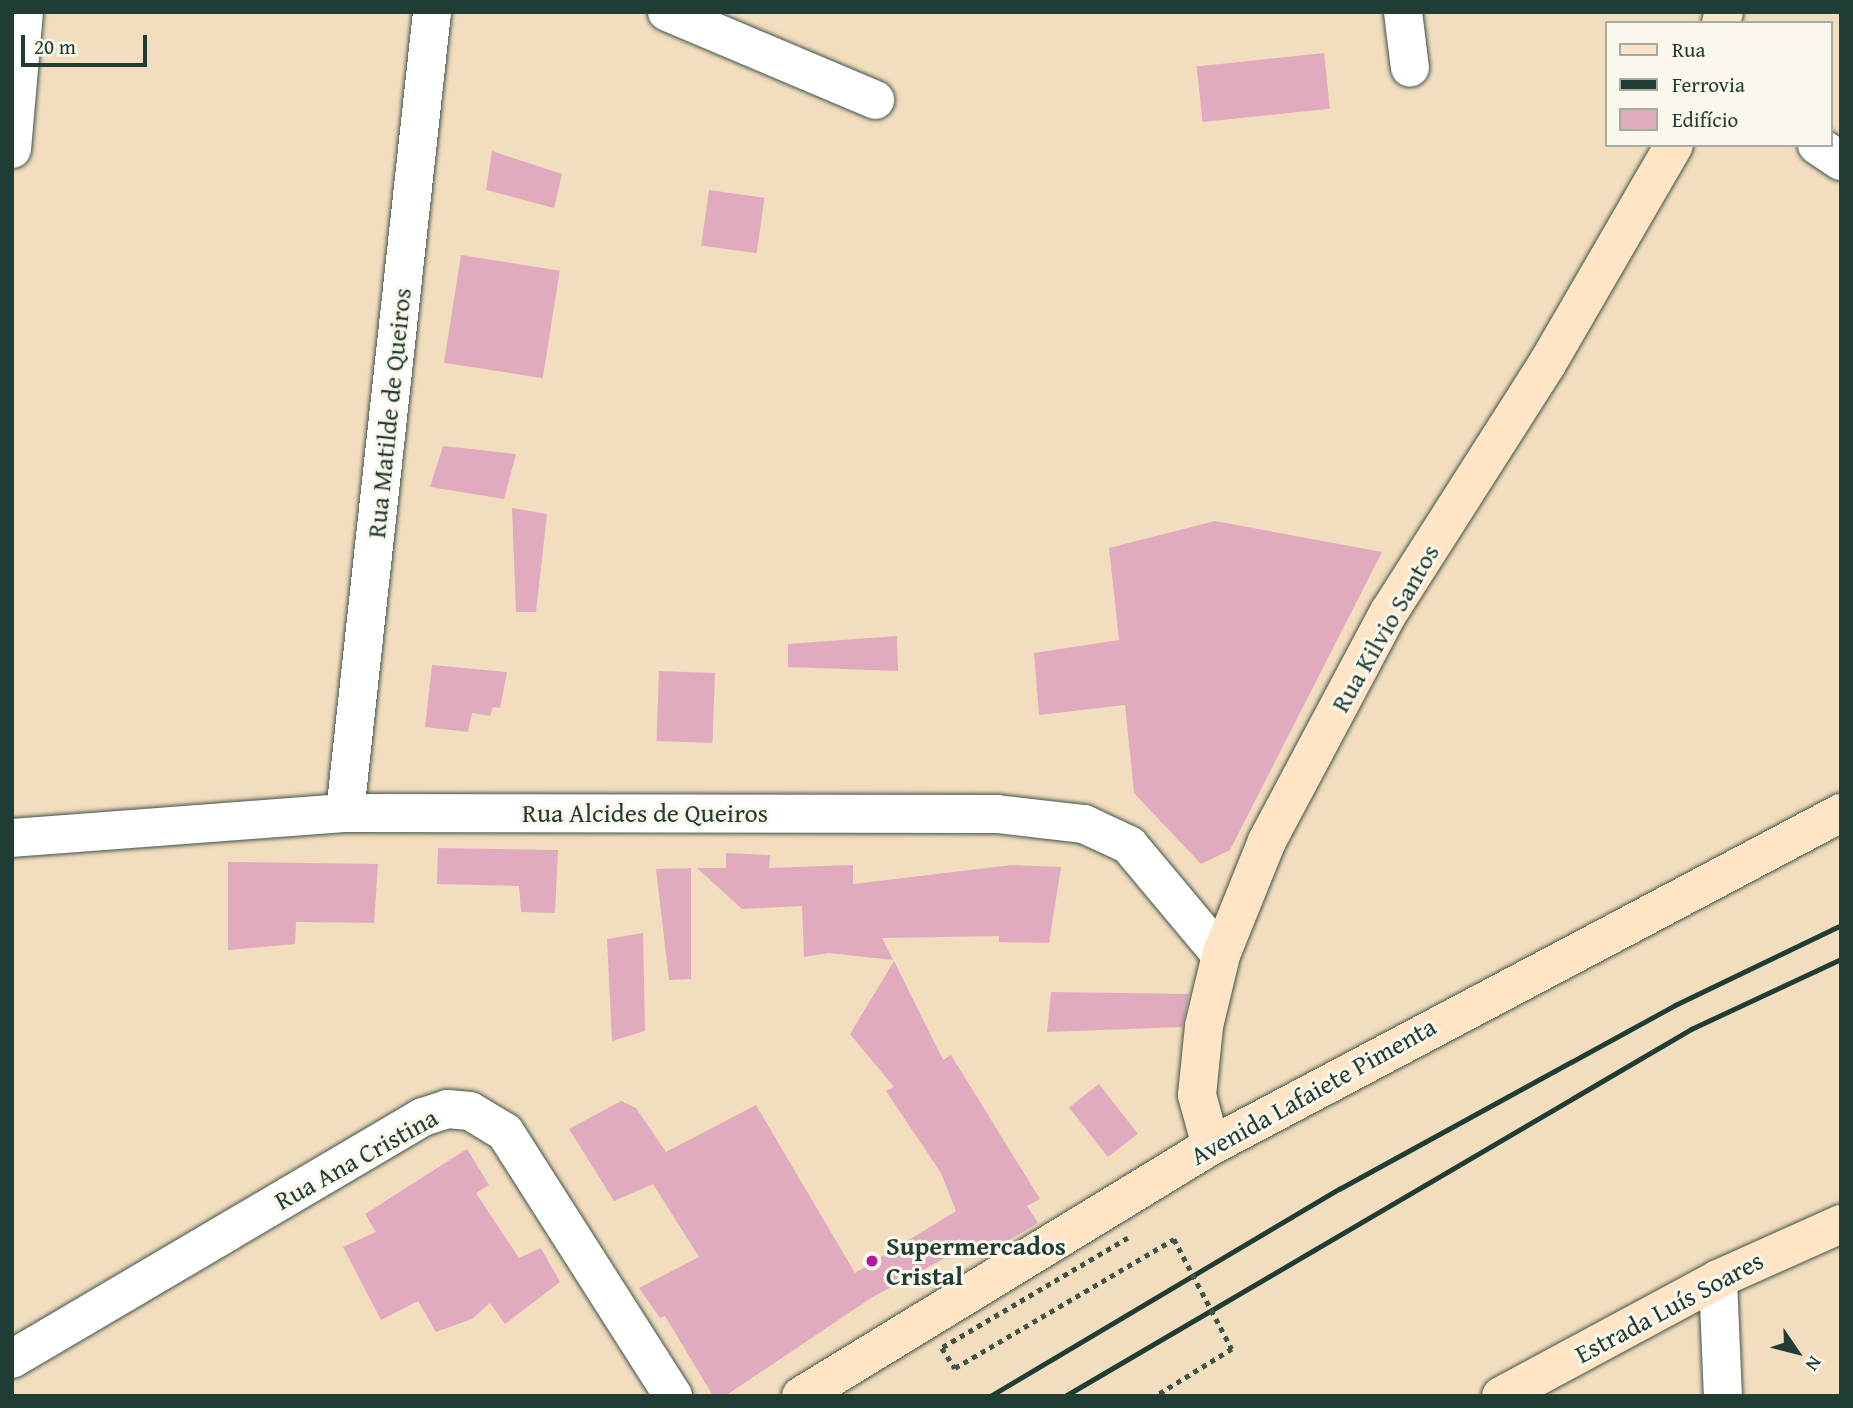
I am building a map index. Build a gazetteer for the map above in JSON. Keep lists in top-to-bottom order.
{
  "streets": {
    "main road": ["Rua Kilvio Santos", "Avenida Lafaiete Pimenta", "Estrada Luís Soares"],
    "street": ["Rua Matilde de Queiros", "Rua Alcides de Queiros", "Rua Ana Cristina"]
  },
  "crossings": [
    ["Rua Matilde de Queiros", "Rua Alcides de Queiros"],
    ["Rua Kilvio Santos", "Rua Alcides de Queiros"],
    ["Rua Kilvio Santos", "Avenida Lafaiete Pimenta"]
  ],
  "places": ["Supermercados Cristal"],
  "legend": ["Rua", "Ferrovia", "Edifício"],
  "scale_bar": "20 m",
  "north": "bottom right"
}
